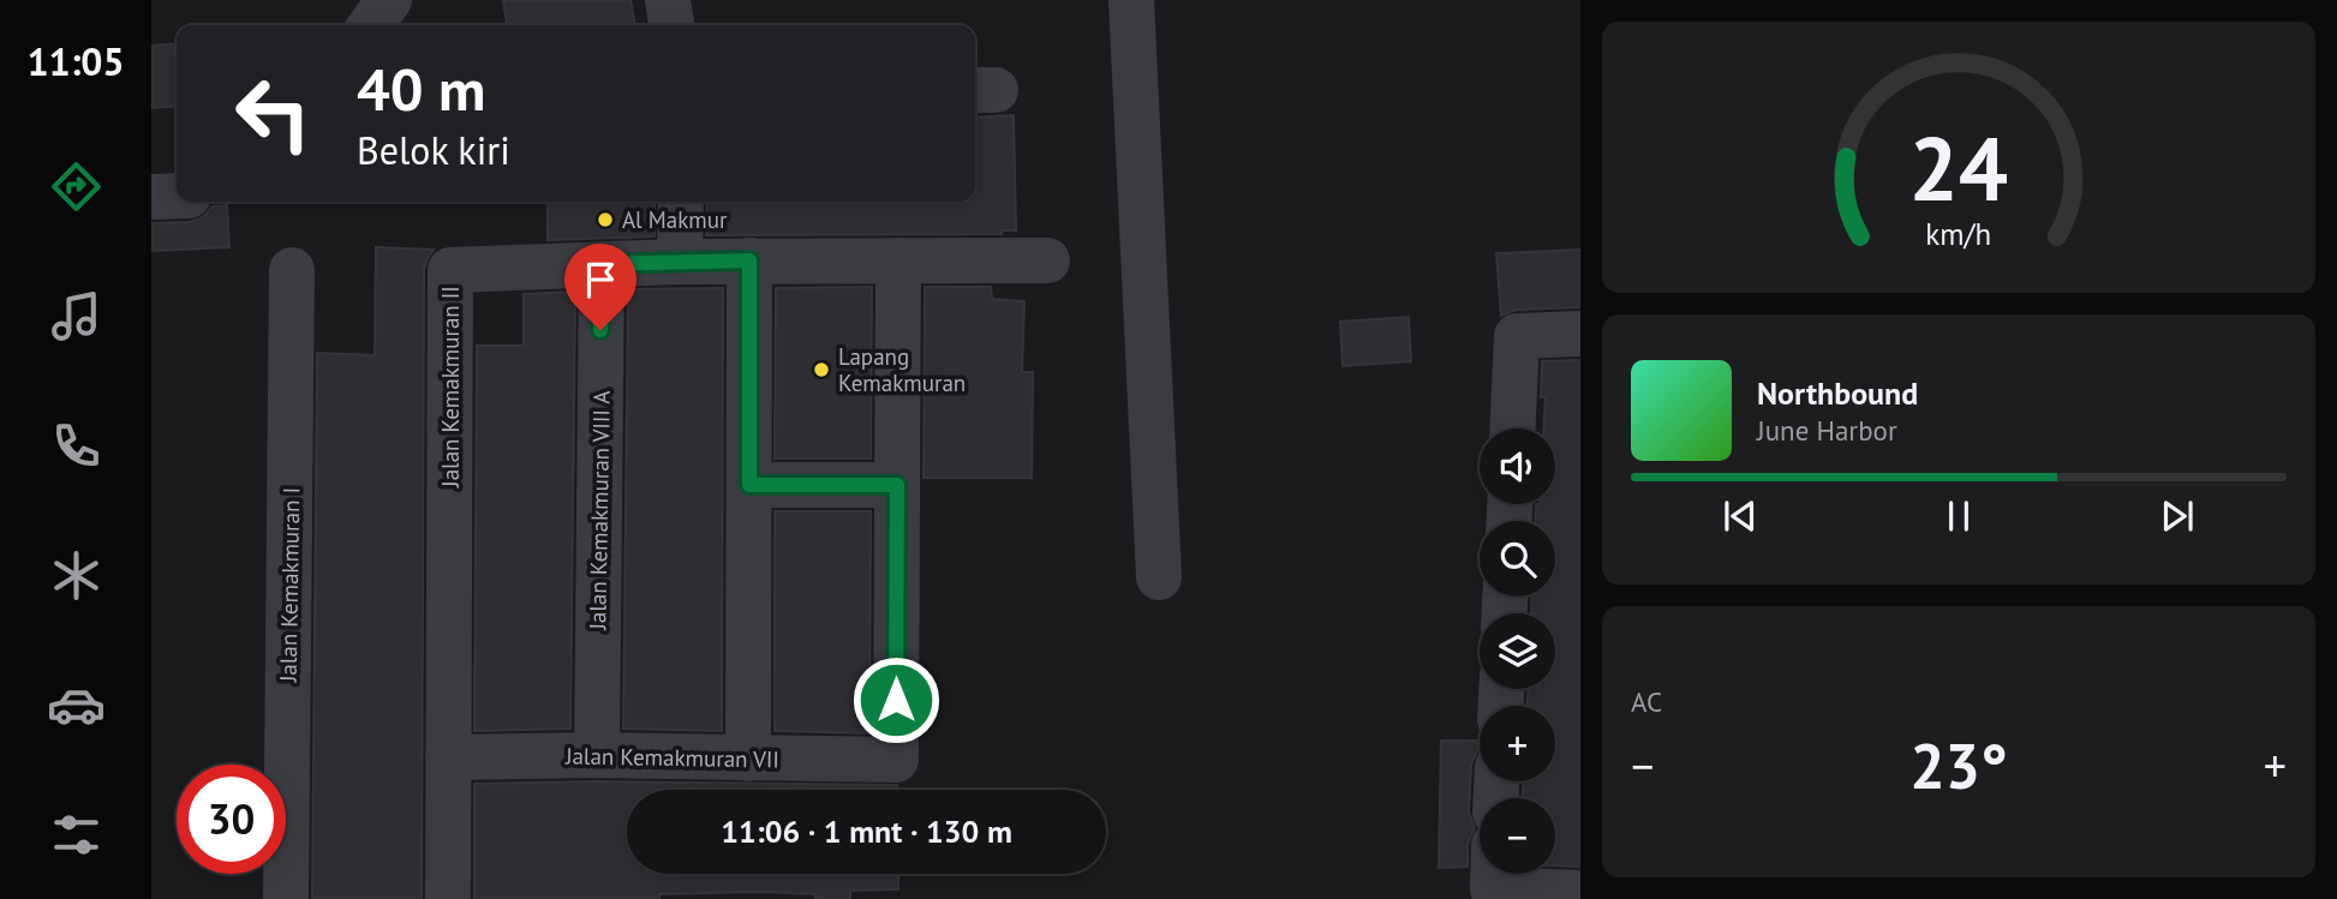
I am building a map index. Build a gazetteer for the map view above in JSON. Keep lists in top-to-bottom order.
{
  "streets": {
    "street": [
      "Jalan Kemakmuran II",
      "Jalan Kemakmuran VIII A",
      "Jalan Kemakmuran I",
      "Jalan Kemakmuran VII"
    ]
  },
  "crossings": [
    ["Jalan Kemakmuran II", "Jalan Kemakmuran VIII A"],
    ["Jalan Kemakmuran II", "Jalan Kemakmuran VII"],
    ["Jalan Kemakmuran VIII A", "Jalan Kemakmuran VII"]
  ],
  "places": ["Al Makmur", "Lapang Kemakmuran"],
  "page": {
    "tabs": "11:05",
    "turn": ["40 m", "Belok kiri"],
    "song": ["Northbound", "June Harbor"],
    "map_buttons": ["+", "−"],
    "tile": "AC",
    "heat": ["−", "23°", "+"],
    "limit": "30",
    "trip": "11:06 · 1 mnt · 130 m",
    "gauge": ["24", "km/h"]
  }
}
